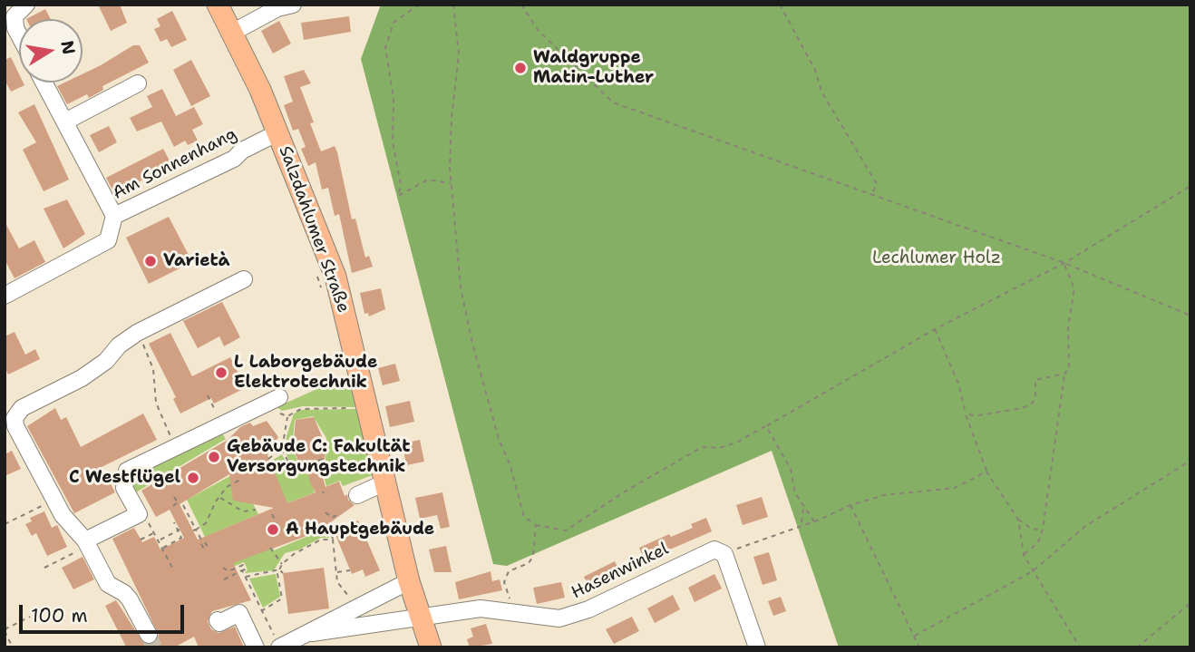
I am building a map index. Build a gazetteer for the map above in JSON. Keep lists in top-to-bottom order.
{
  "streets": {
    "main road": ["Salzdahlumer Straße"],
    "street": ["Am Sonnenhang", "Hasenwinkel"]
  },
  "crossings": [
    ["Am Sonnenhang", "Salzdahlumer Straße"],
    ["Salzdahlumer Straße", "Hasenwinkel"]
  ],
  "parks": ["Lechlumer Holz"],
  "places": [
    "Waldgruppe Matin-Luther",
    "Varietà",
    "L Laborgebäude Elektrotechnik",
    "Gebäude C: Fakultät Versorgungstechnik",
    "C Westflügel",
    "A Hauptgebäude"
  ],
  "scale_bar": "100 m",
  "north": "right"
}
